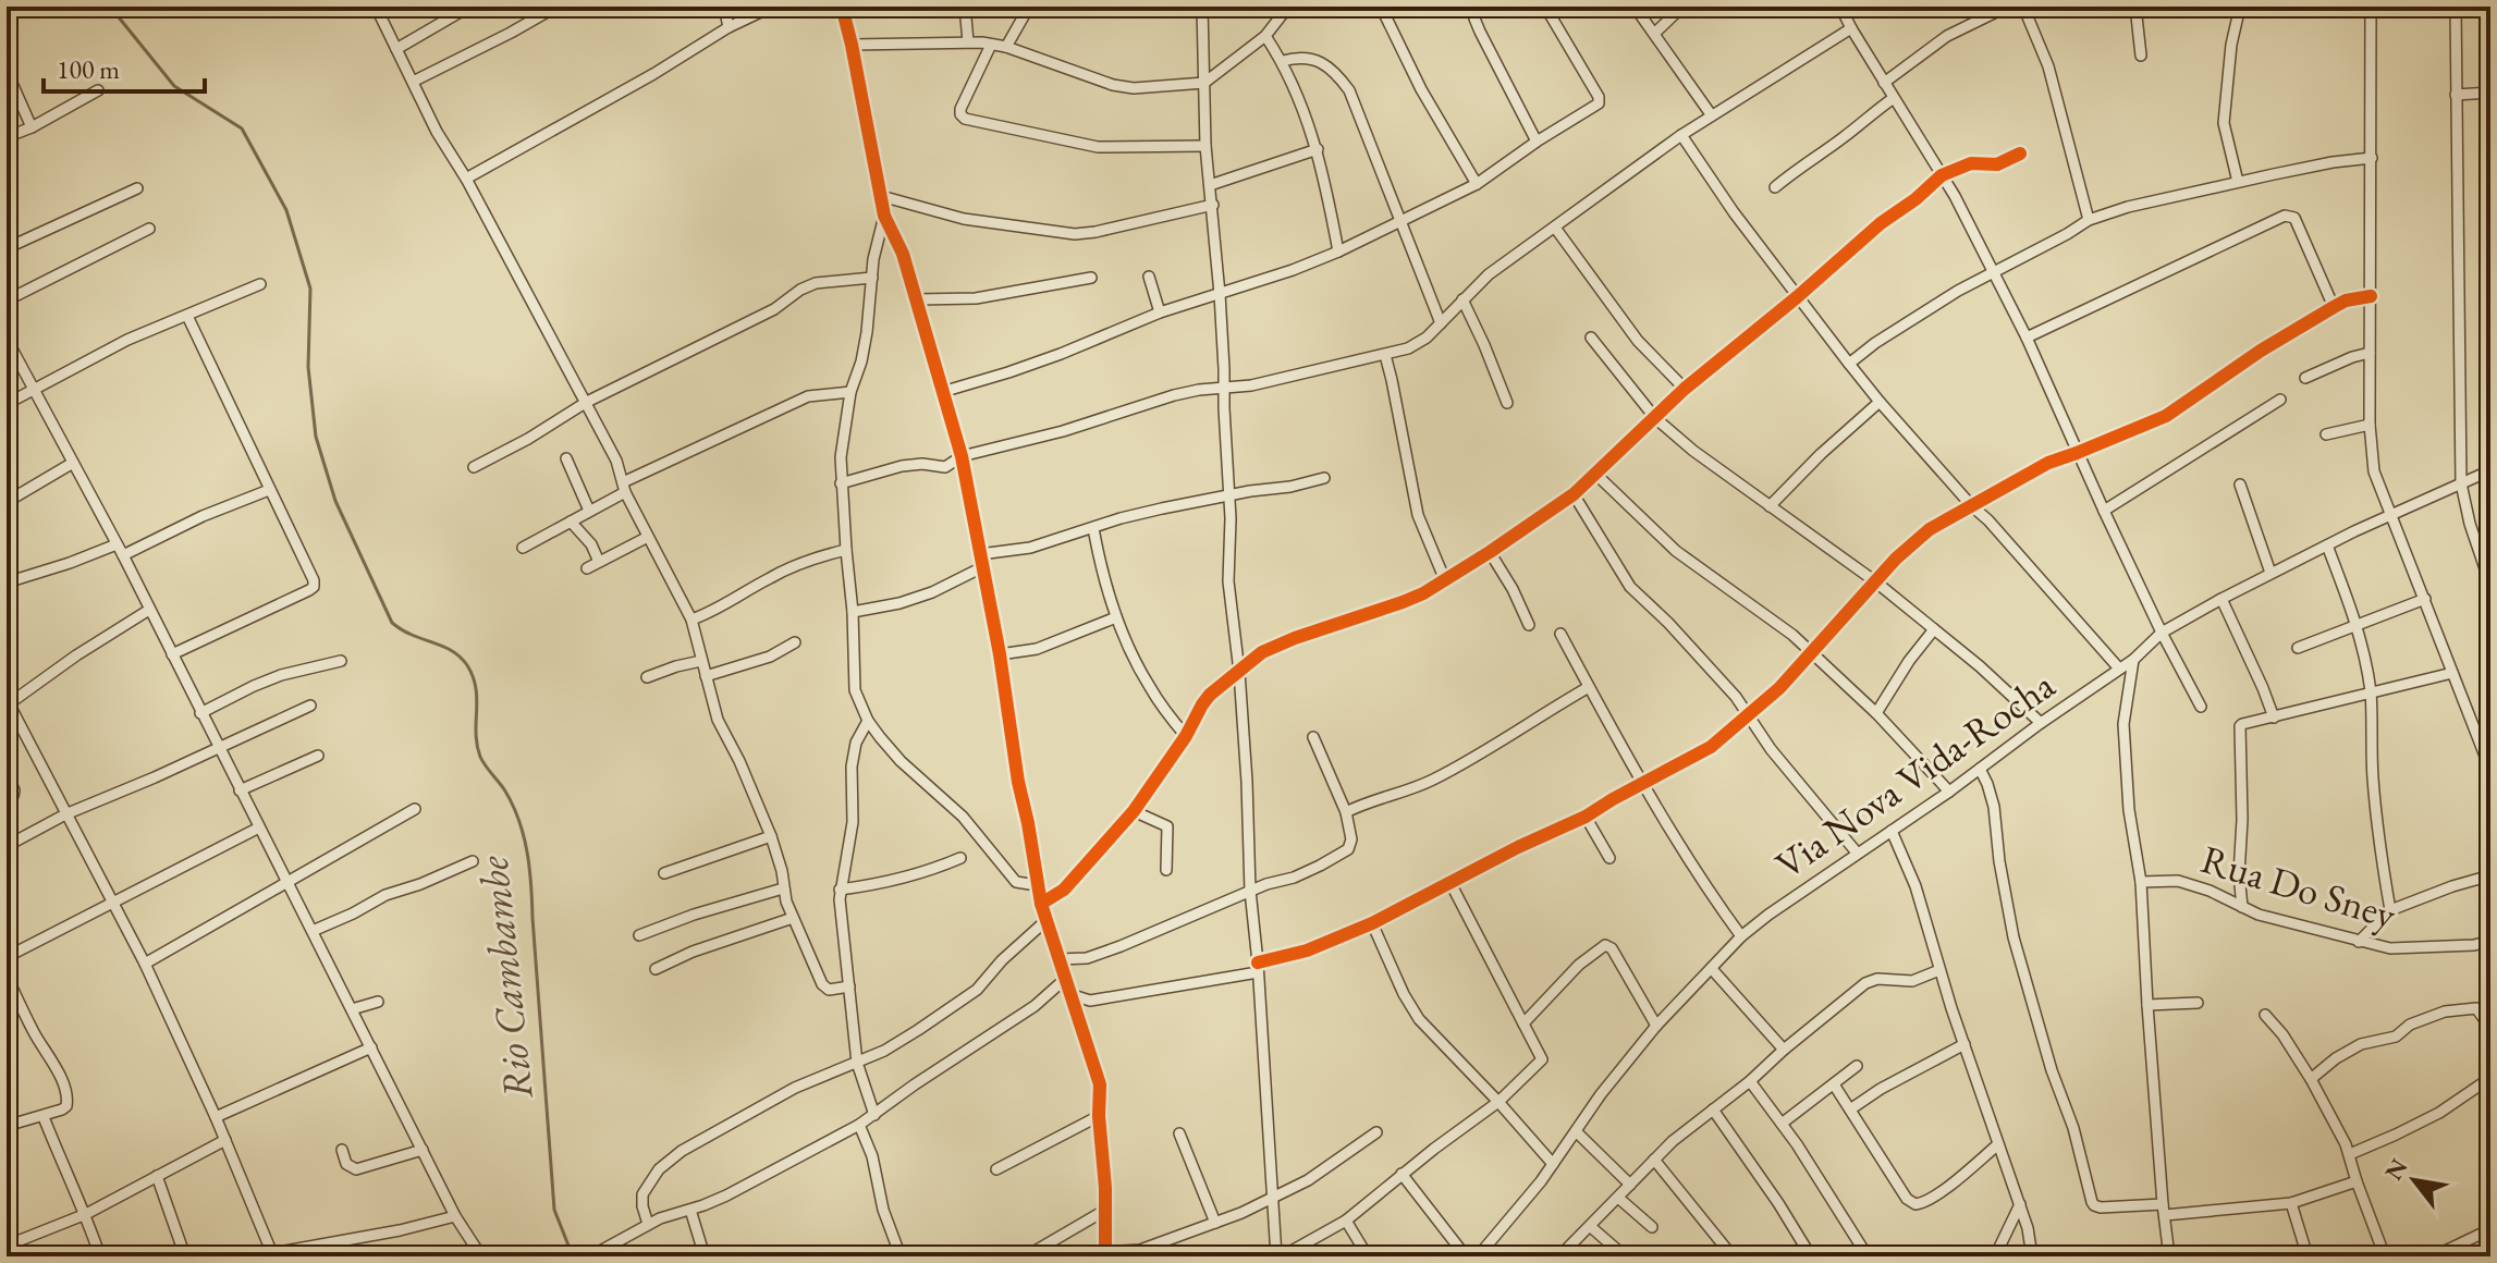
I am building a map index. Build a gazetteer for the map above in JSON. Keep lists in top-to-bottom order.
{
  "streets": {
    "street": ["Via Nova Vida-Rocha", "Rua Do Sney"]
  },
  "water": ["Rio Cambambe"],
  "scale_bar": "100 m",
  "north": "top left"
}
